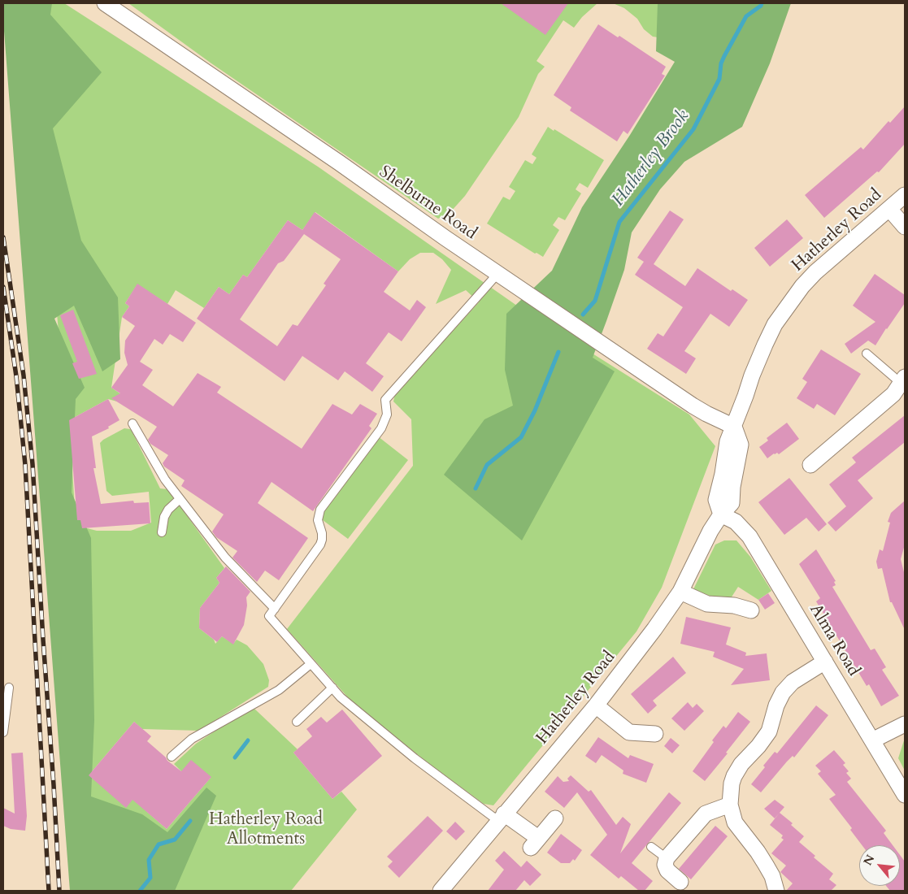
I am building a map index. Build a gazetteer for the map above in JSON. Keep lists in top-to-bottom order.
{
  "streets": {
    "street": ["Shelburne Road", "Hatherley Road", "Alma Road"]
  },
  "crossings": [
    ["Shelburne Road", "Hatherley Road"],
    ["Hatherley Road", "Alma Road"]
  ],
  "water": ["Hatherley Brook"],
  "parks": ["Hatherley Road Allotments"],
  "north": "top left"
}
